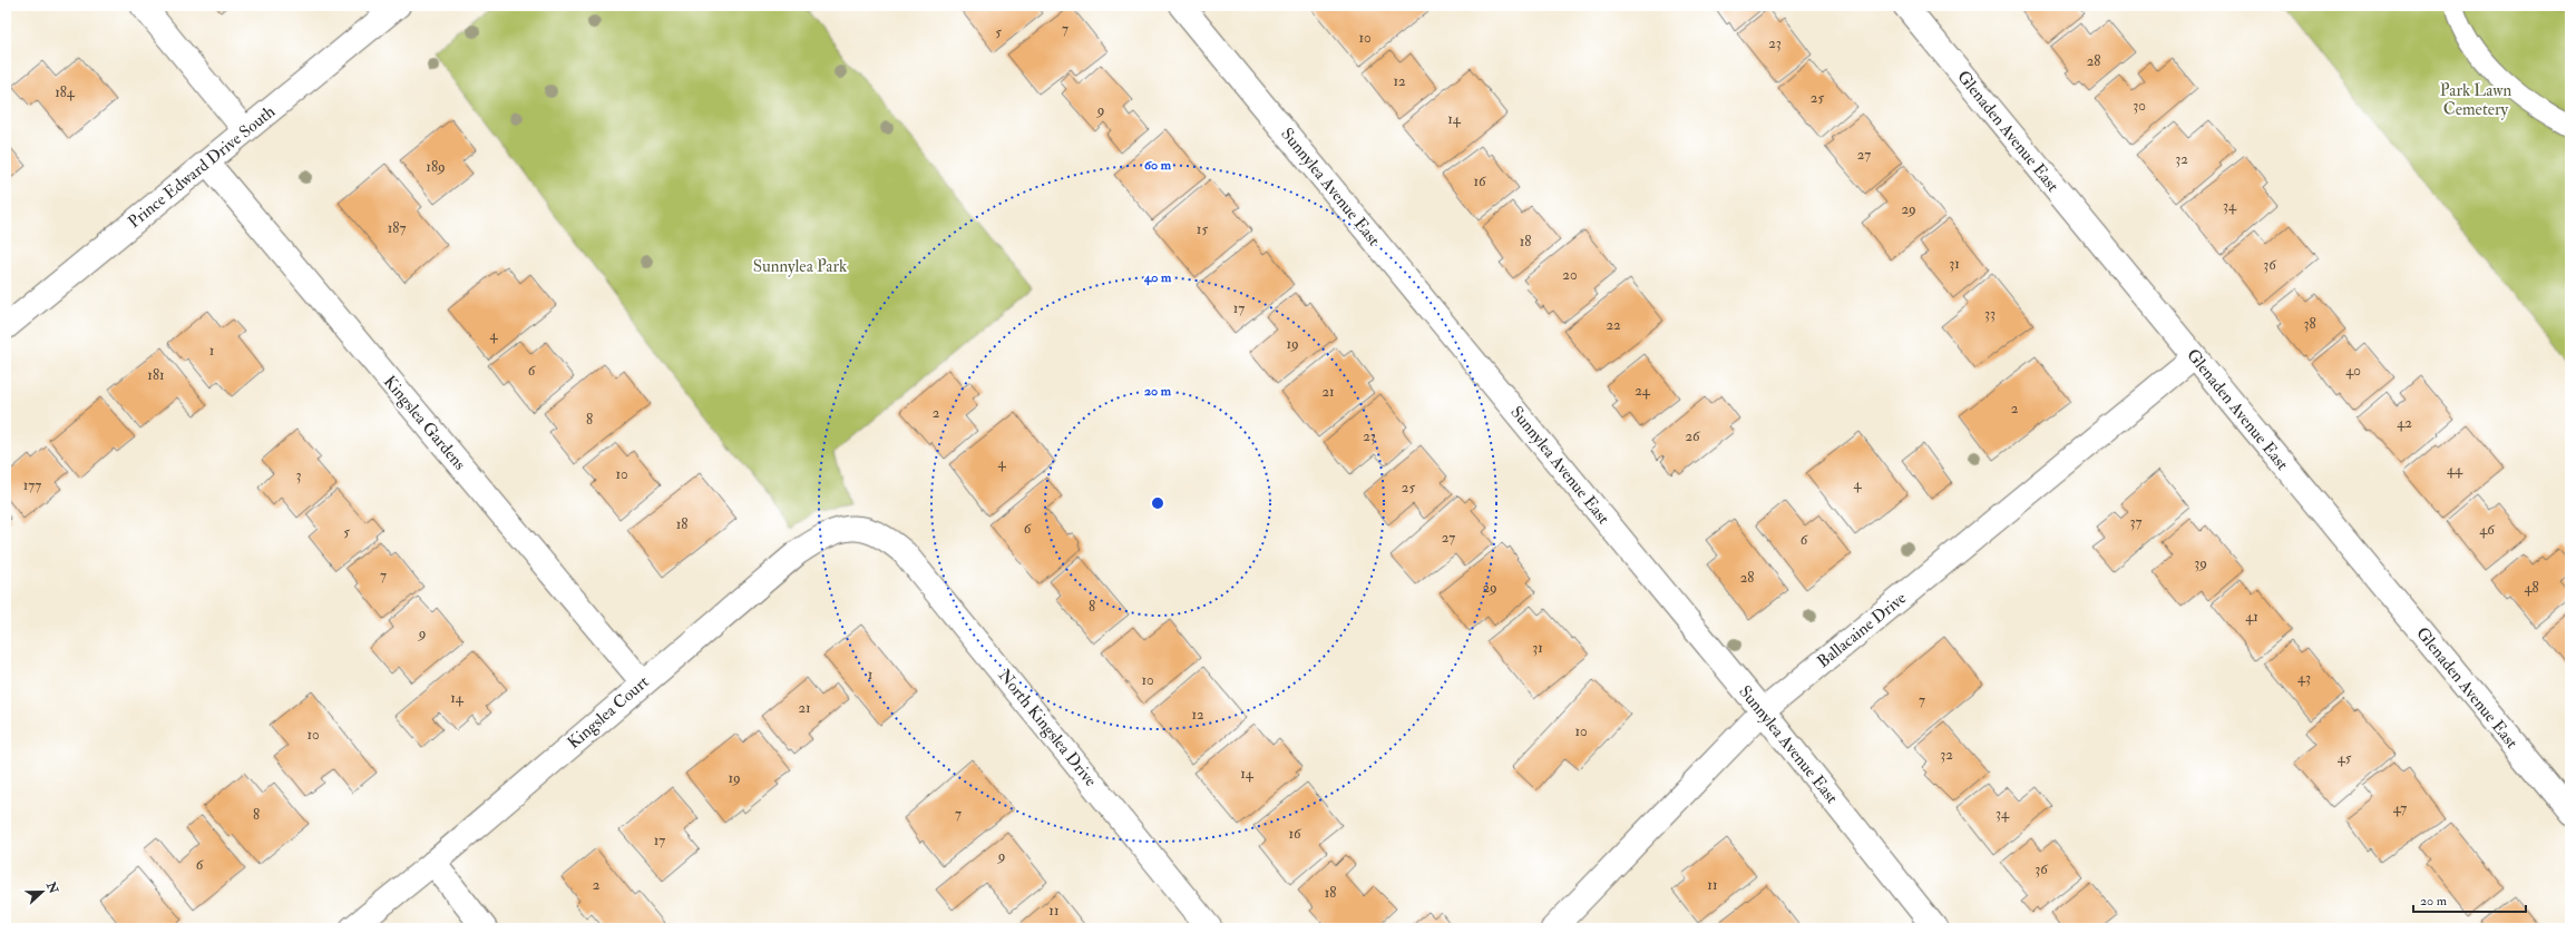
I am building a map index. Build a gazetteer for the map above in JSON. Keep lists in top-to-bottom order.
{
  "streets": {
    "street": [
      "Glenaden Avenue East",
      "Prince Edward Drive South",
      "Sunnylea Avenue East",
      "Kingslea Gardens",
      "Ballacaine Drive",
      "Kingslea Court",
      "North Kingslea Drive"
    ]
  },
  "crossings": [
    ["Glenaden Avenue East", "Ballacaine Drive"],
    ["Prince Edward Drive South", "Kingslea Gardens"],
    ["Sunnylea Avenue East", "Ballacaine Drive"],
    ["Kingslea Gardens", "Kingslea Court"],
    ["Kingslea Court", "North Kingslea Drive"]
  ],
  "parks": ["Park Lawn Cemetery", "Sunnylea Park"],
  "house_numbers": [
    "7",
    "5",
    "10",
    "23",
    "28",
    "12",
    "184",
    "25",
    "30",
    "9",
    "14",
    "27",
    "32",
    "189",
    "16",
    "34",
    "29",
    "187",
    "15",
    "18",
    "31",
    "36",
    "20",
    "17",
    "33",
    "38",
    "22",
    "4",
    "19",
    "1",
    "6",
    "40",
    "181",
    "24",
    "21",
    "2",
    "2",
    "8",
    "42",
    "23",
    "26",
    "4",
    "44",
    "10",
    "3",
    "4",
    "177",
    "25",
    "37",
    "18",
    "6",
    "46",
    "5",
    "27",
    "6",
    "39",
    "7",
    "28",
    "29",
    "48",
    "8",
    "41",
    "9",
    "31",
    "1",
    "43",
    "10",
    "14",
    "7",
    "21",
    "12",
    "10",
    "10",
    "32",
    "45",
    "14",
    "19",
    "47",
    "7",
    "34",
    "8",
    "16",
    "17",
    "9",
    "6",
    "36",
    "2",
    "11",
    "18",
    "11"
  ],
  "scale_bar": "20 m",
  "north": "right",
  "rings": ["60 m", "40 m", "20 m"]
}
